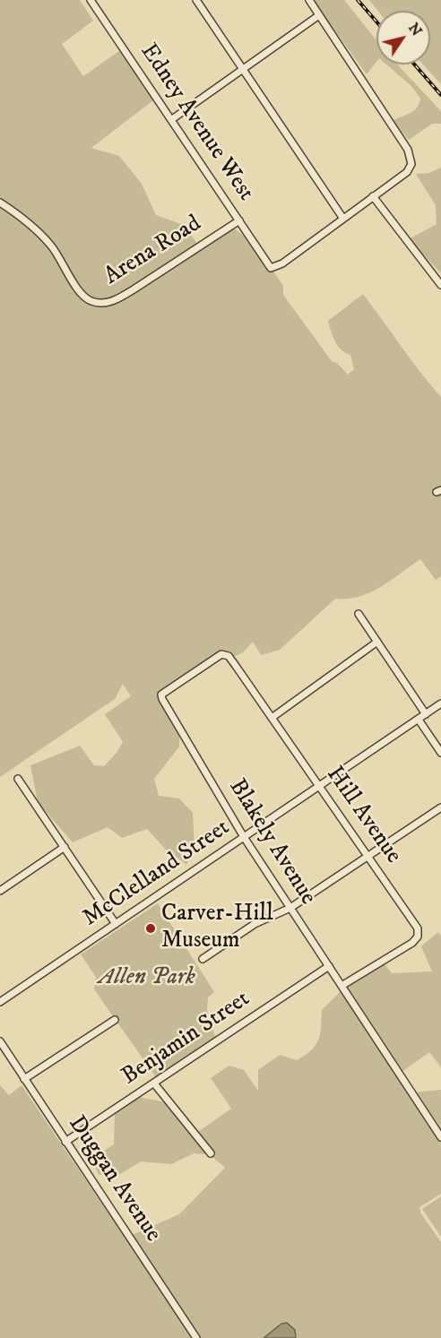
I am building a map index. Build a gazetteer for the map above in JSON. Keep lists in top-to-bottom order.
{
  "streets": {
    "street": [
      "Edney Avenue West",
      "Arena Road",
      "Hill Avenue",
      "Blakely Avenue",
      "McClelland Street",
      "Benjamin Street",
      "Duggan Avenue"
    ]
  },
  "crossings": [
    ["Edney Avenue West", "Arena Road"],
    ["Hill Avenue", "Blakely Avenue"],
    ["Hill Avenue", "McClelland Street"],
    ["Blakely Avenue", "McClelland Street"],
    ["Blakely Avenue", "Benjamin Street"],
    ["Benjamin Street", "Duggan Avenue"]
  ],
  "parks": ["Allen Park"],
  "places": ["Carver-Hill Museum"],
  "north": "top right"
}
